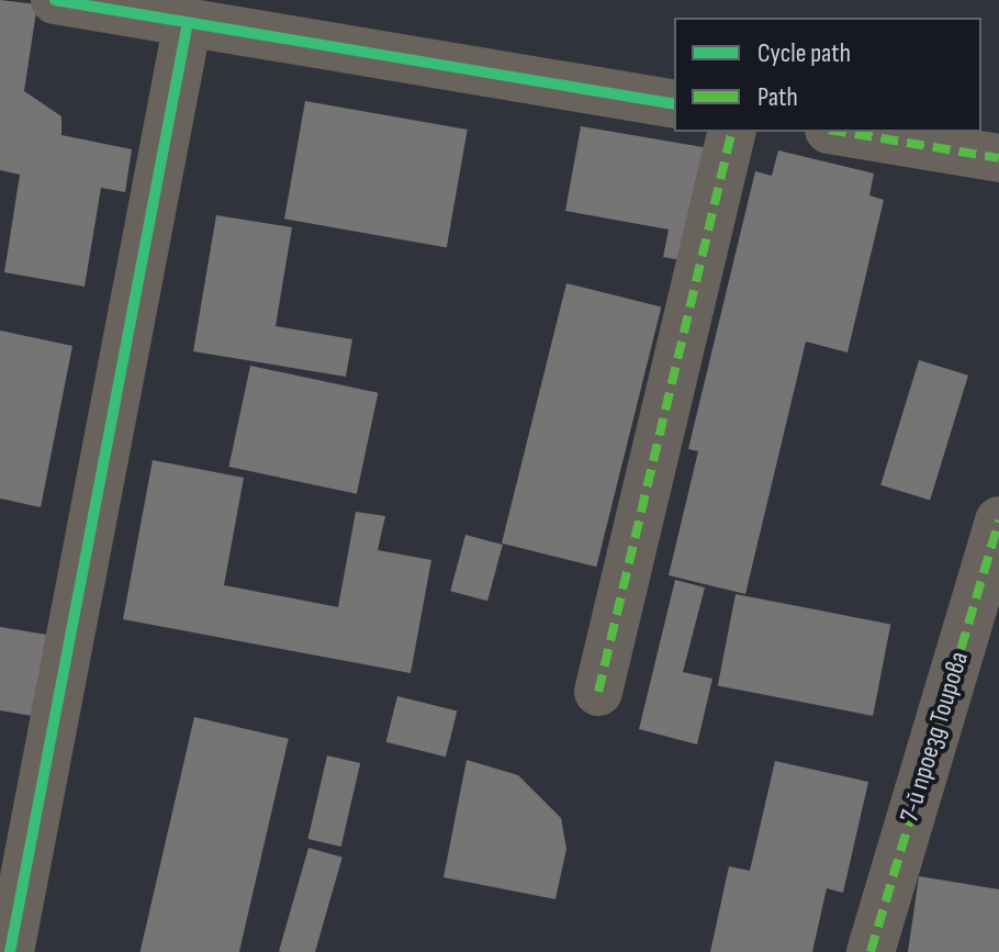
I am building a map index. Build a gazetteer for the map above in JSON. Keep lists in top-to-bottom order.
{
  "streets": {
    "street": ["7-й проезд Тоирова"]
  },
  "legend": ["Cycle path", "Path"]
}
